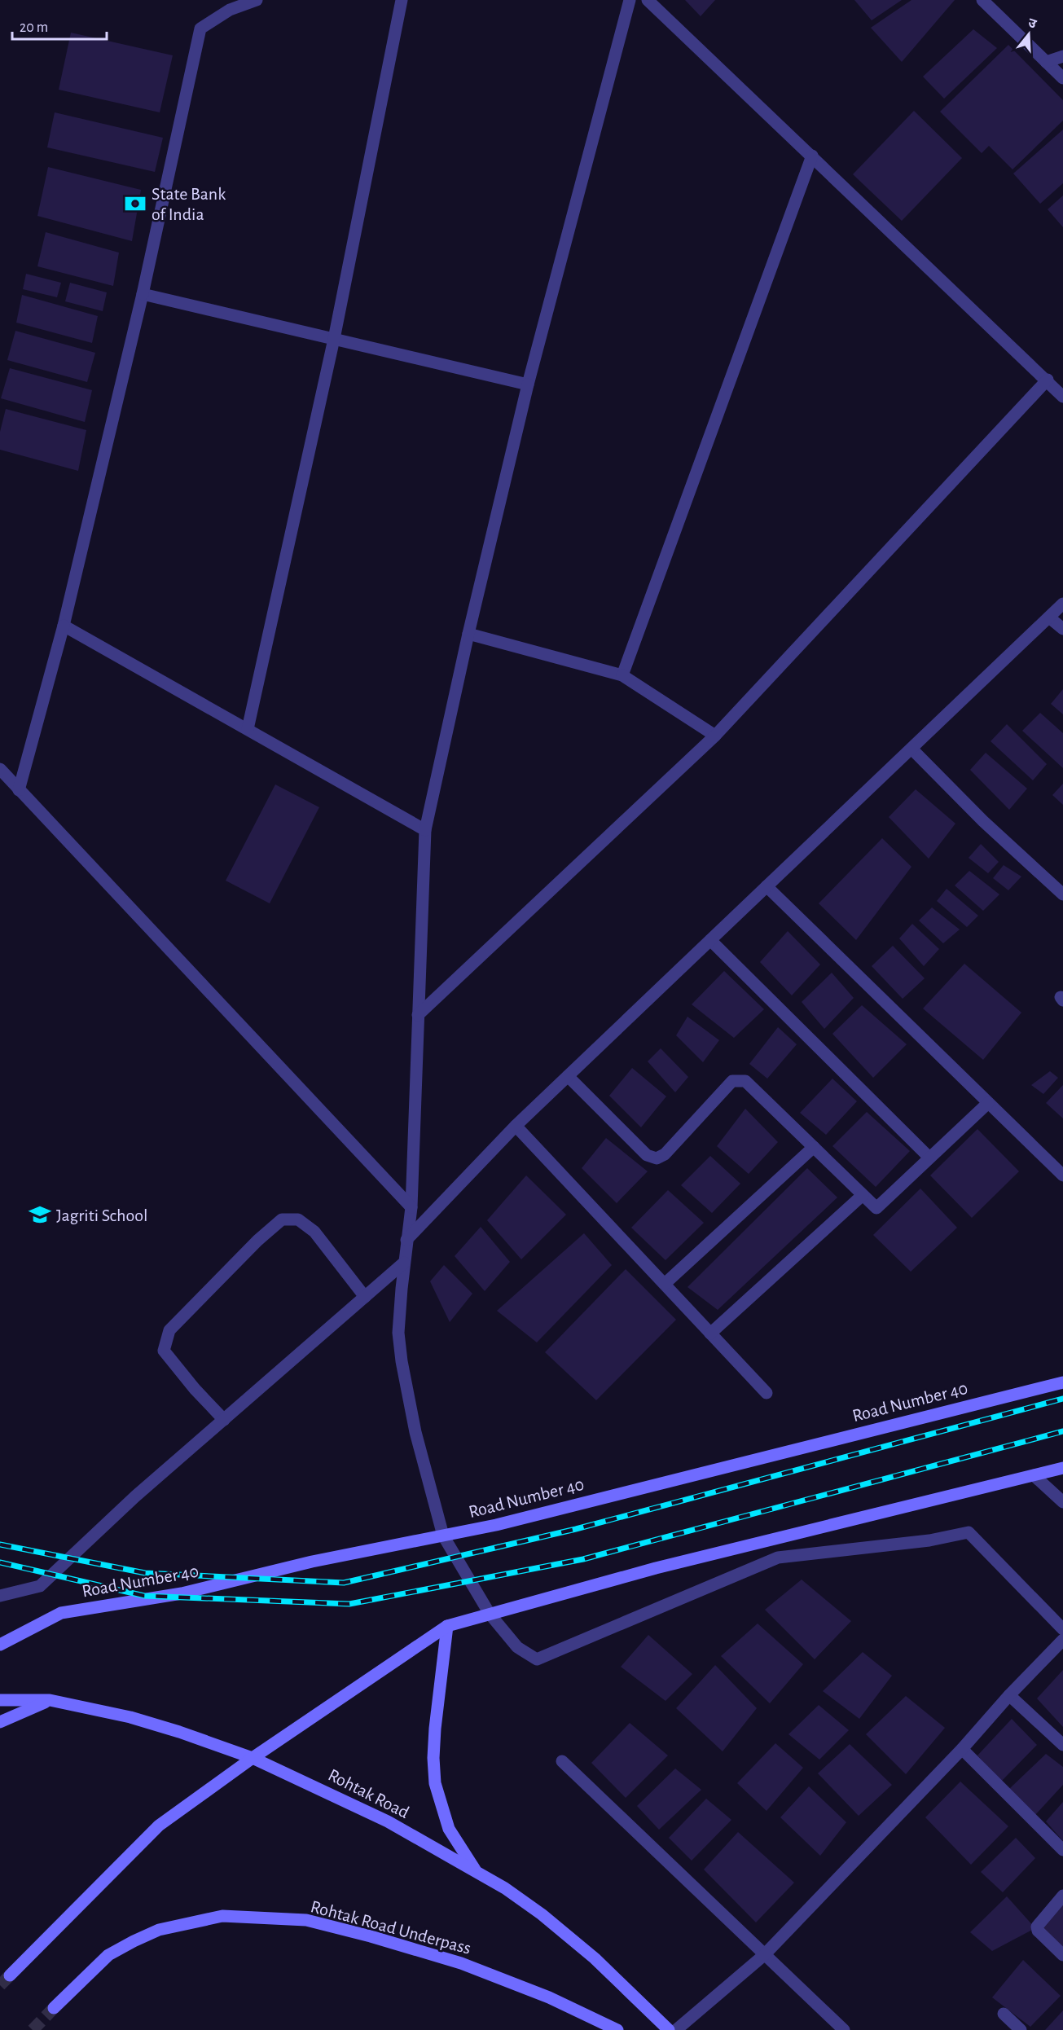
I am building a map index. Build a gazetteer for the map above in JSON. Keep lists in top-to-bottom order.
{
  "streets": {
    "main road": ["Road Number 40", "Rohtak Road", "Rohtak Road Underpass"]
  },
  "places": {
    "bank": ["State Bank of India"],
    "school or university": ["Jagriti School"]
  },
  "scale_bar": "20 m",
  "north": "top"
}
